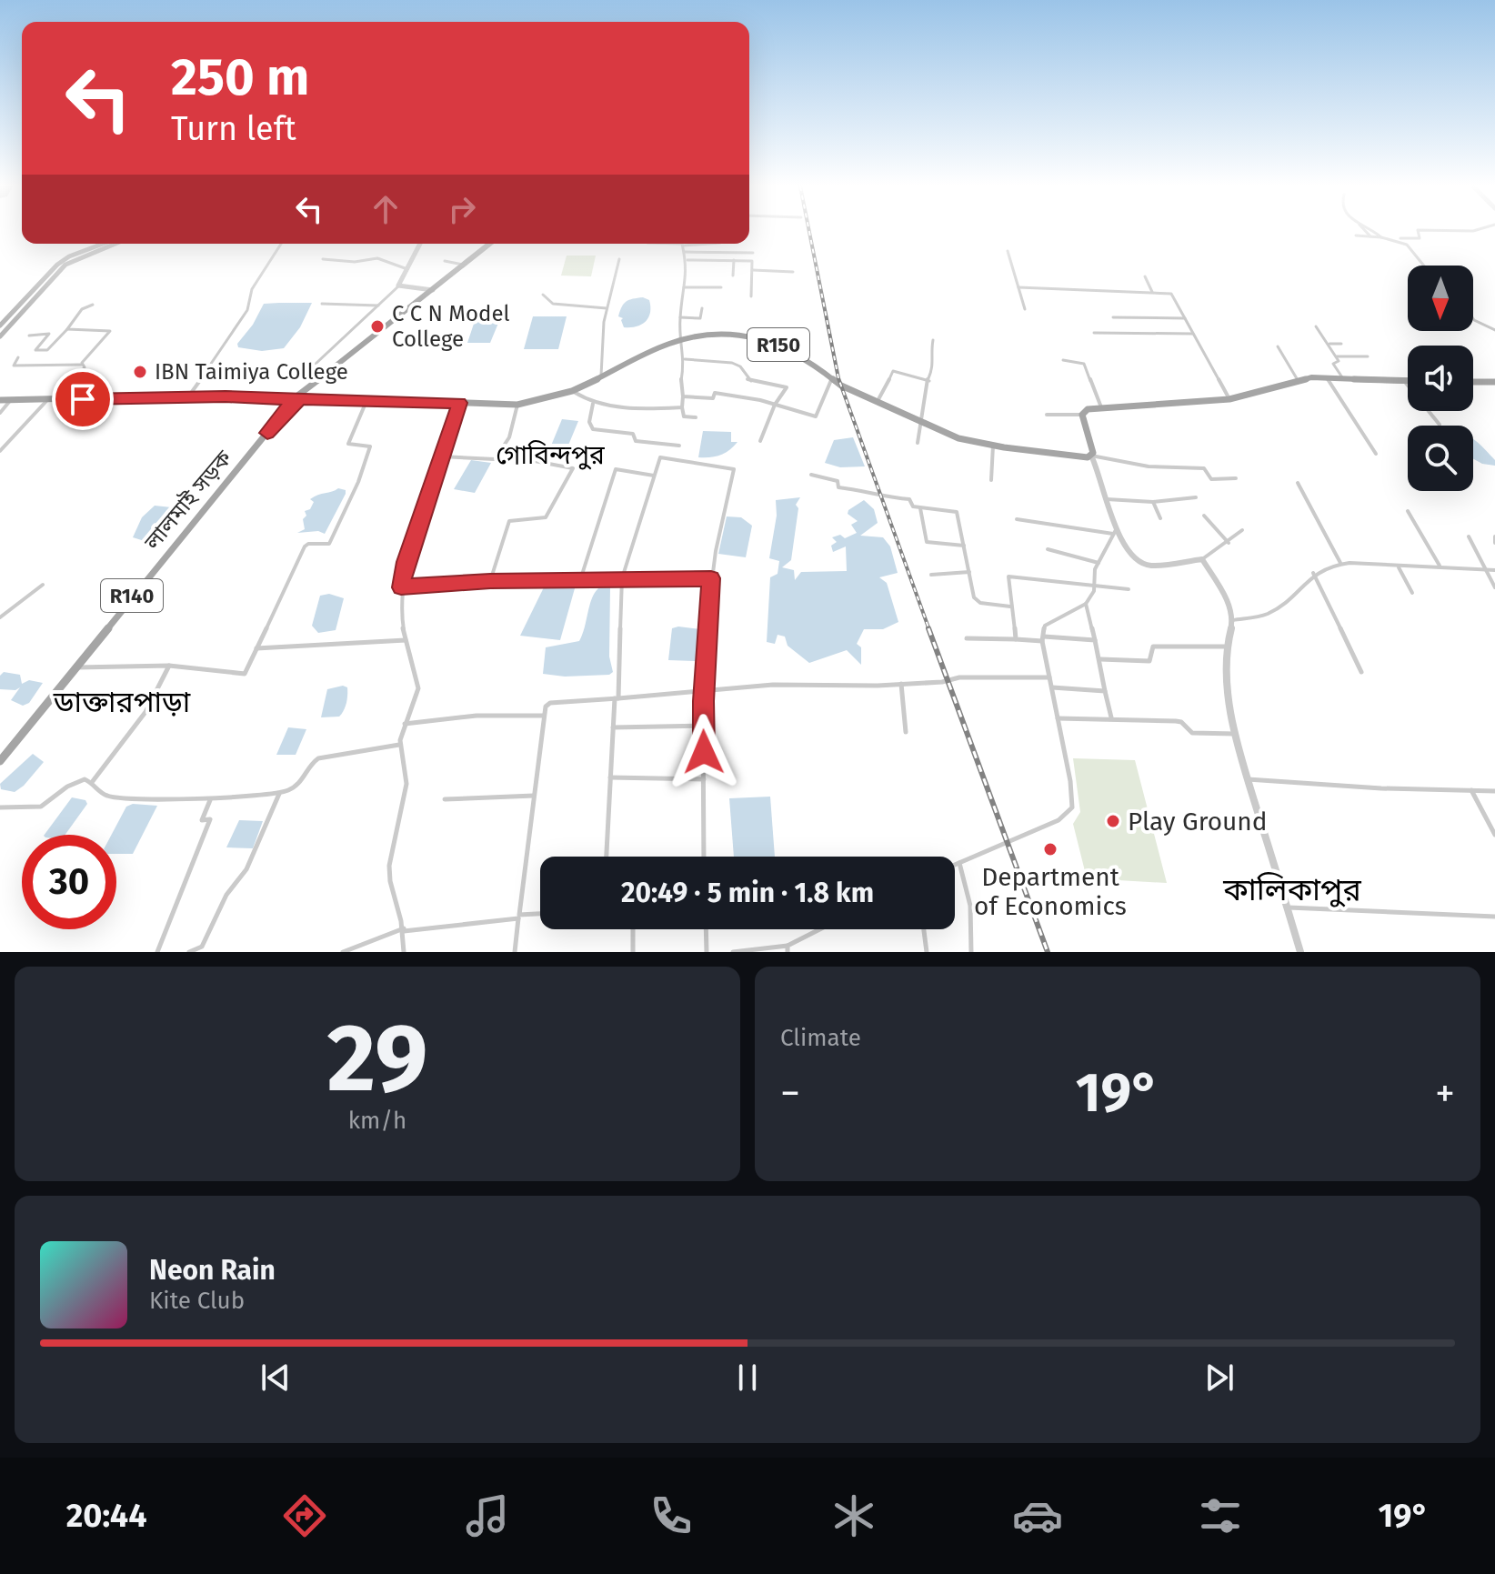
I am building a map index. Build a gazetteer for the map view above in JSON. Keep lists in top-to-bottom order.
{
  "streets": {
    "main road": ["R150", "লালমাই সড়ক", "R140"]
  },
  "crossings": [
    ["R150", "লালমাই সড়ক"]
  ],
  "districts": ["গোবিন্দপুর", "ডাক্তারপাড়া", "কালিকাপুর"],
  "places": [
    "C C N Model College",
    "IBN Taimiya College",
    "Play Ground",
    "Department of Economics"
  ],
  "north": "bottom",
  "page": {
    "turn": ["250 m", "Turn left"],
    "limit": "30",
    "trip": "20:49 · 5 min · 1.8 km",
    "tile": [
      ["29", "km/h"],
      "Climate"
    ],
    "heat": ["−", "19°", "+"],
    "song": ["Neon Rain", "Kite Club"],
    "tabs": ["20:44", "19°"]
  }
}
